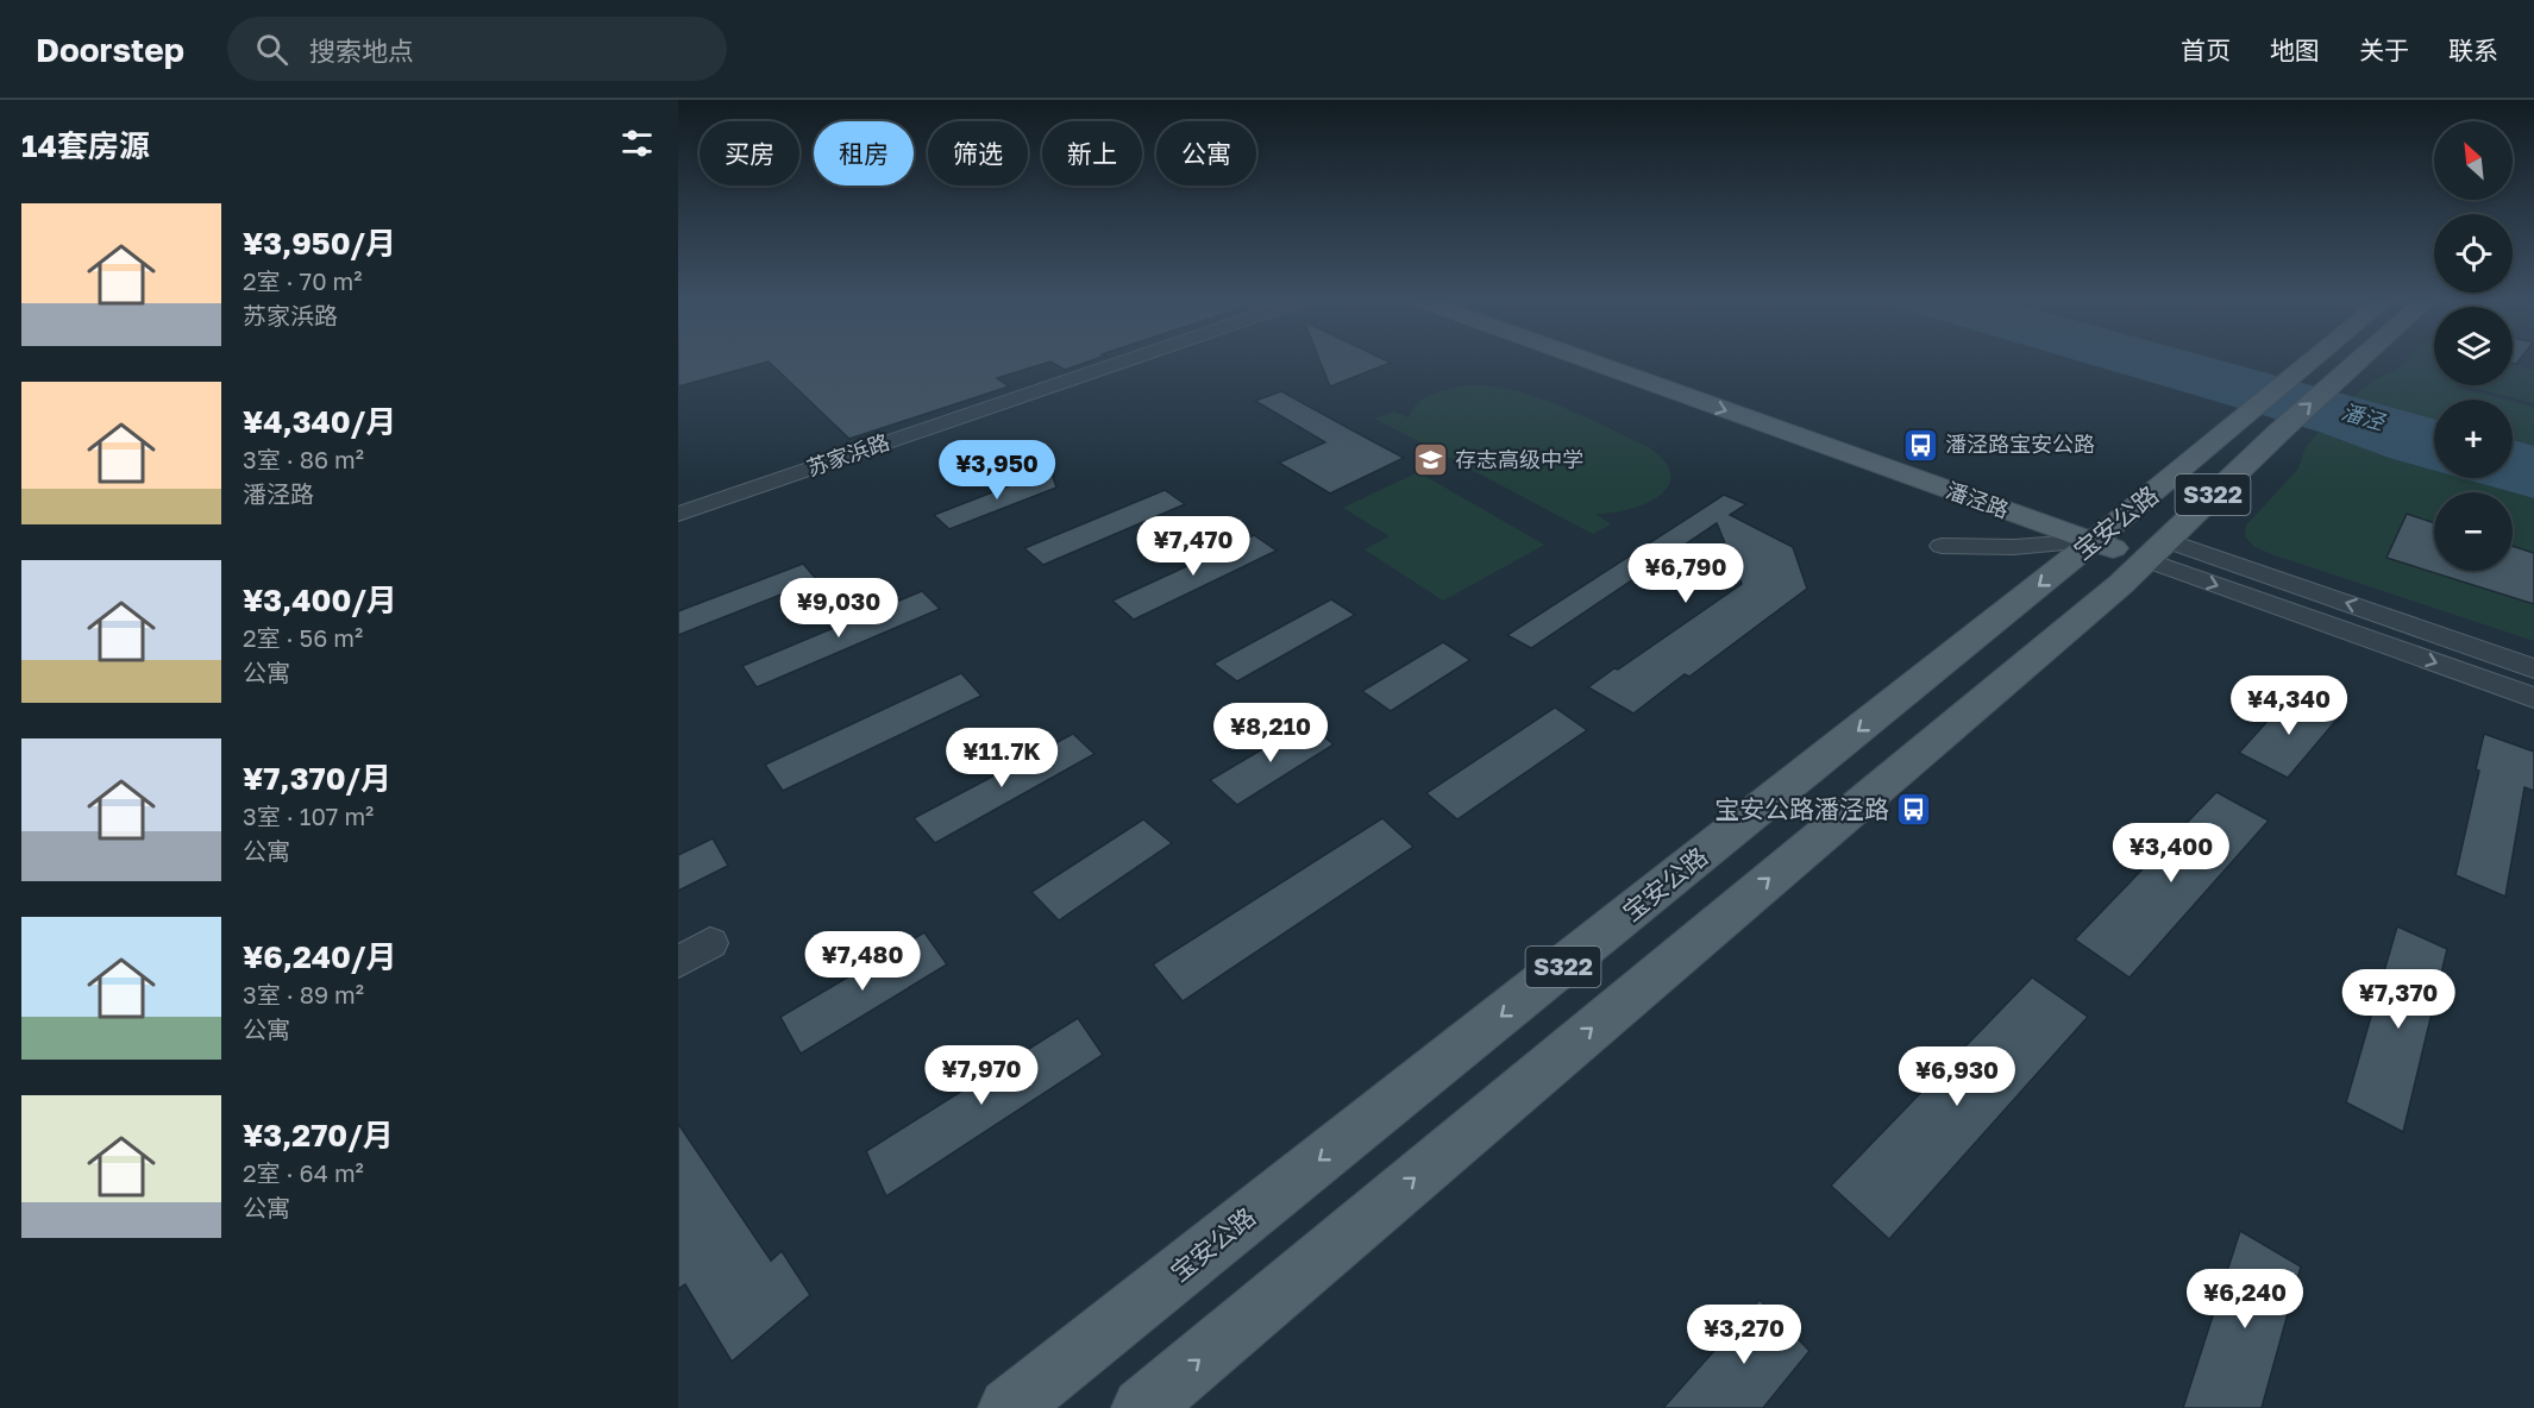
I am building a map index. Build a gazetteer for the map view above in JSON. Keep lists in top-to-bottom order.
{
  "streets": {
    "main road": ["S322", "潘泾路", "宝安公路"],
    "street": ["苏家浜路"]
  },
  "crossings": [
    ["潘泾路", "宝安公路"]
  ],
  "water": ["潘泾"],
  "places": {
    "bus stop": ["潘泾路宝安公路", "宝安公路潘泾路"],
    "school or university": ["存志高级中学"]
  },
  "north": "top left",
  "page": {
    "header": "Doorstep",
    "search": "搜索地点",
    "nav": [
      "首页",
      "地图",
      "关于",
      "联系"
    ],
    "heading": "14套房源",
    "map_buttons": ["+", "−"],
    "chip": [
      "买房",
      "租房",
      "筛选",
      "新上",
      "公寓"
    ],
    "list": [
      {
        "name": "¥3,950/月",
        "note": "2室 · 70 m² · 苏家浜路"
      },
      {
        "name": "¥4,340/月",
        "note": "3室 · 86 m² · 潘泾路"
      },
      {
        "name": "¥3,400/月",
        "note": "2室 · 56 m² · 公寓"
      },
      {
        "name": "¥7,370/月",
        "note": "3室 · 107 m² · 公寓"
      },
      {
        "name": "¥6,240/月",
        "note": "3室 · 89 m² · 公寓"
      },
      {
        "name": "¥3,270/月",
        "note": "2室 · 64 m² · 公寓"
      }
    ],
    "price": [
      "¥3,950",
      "¥7,470",
      "¥6,790",
      "¥9,030",
      "¥4,340",
      "¥8,210",
      "¥11.7K",
      "¥3,400",
      "¥7,480",
      "¥7,370",
      "¥7,970",
      "¥6,930",
      "¥6,240",
      "¥3,270"
    ]
  }
}
